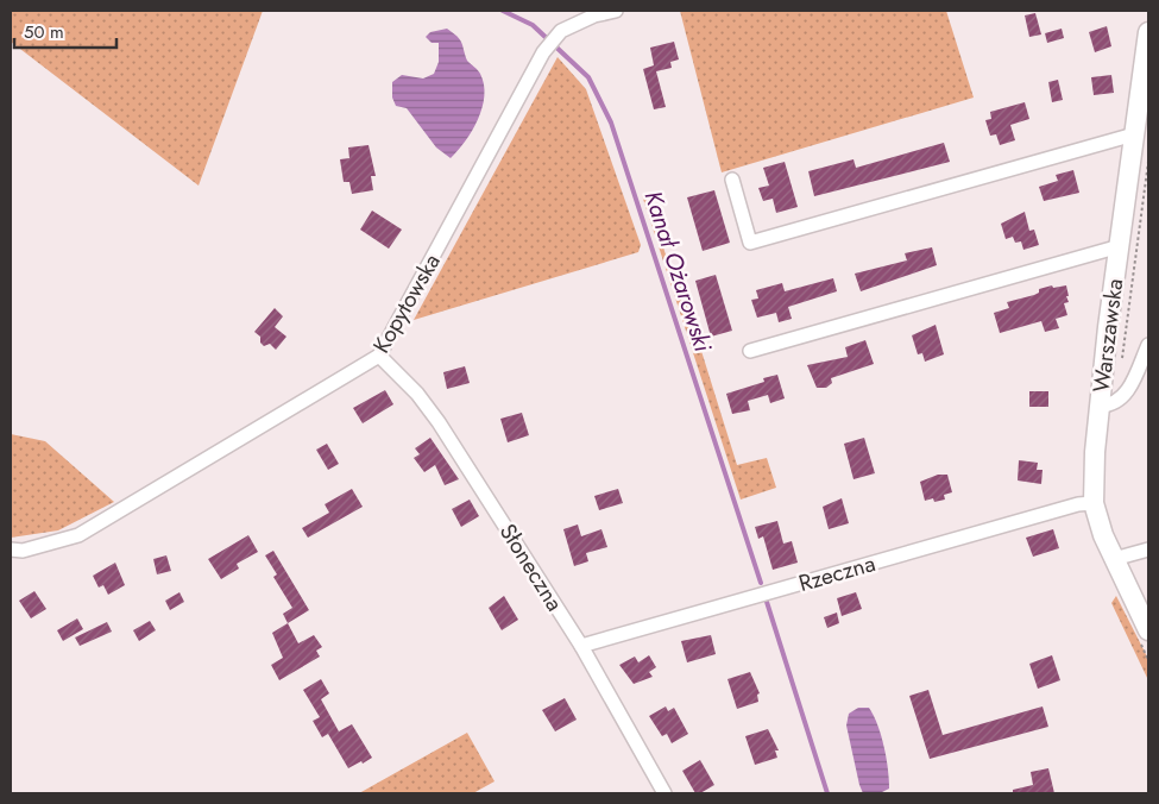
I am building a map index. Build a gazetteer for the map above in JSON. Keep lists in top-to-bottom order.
{
  "streets": {
    "main road": ["Warszawska"],
    "street": ["Kopytowska", "Słoneczna", "Rzeczna"]
  },
  "crossings": [
    ["Kopytowska", "Słoneczna"],
    ["Warszawska", "Rzeczna"],
    ["Słoneczna", "Rzeczna"]
  ],
  "water": ["Kanał Ożarowski"],
  "scale_bar": "50 m"
}
